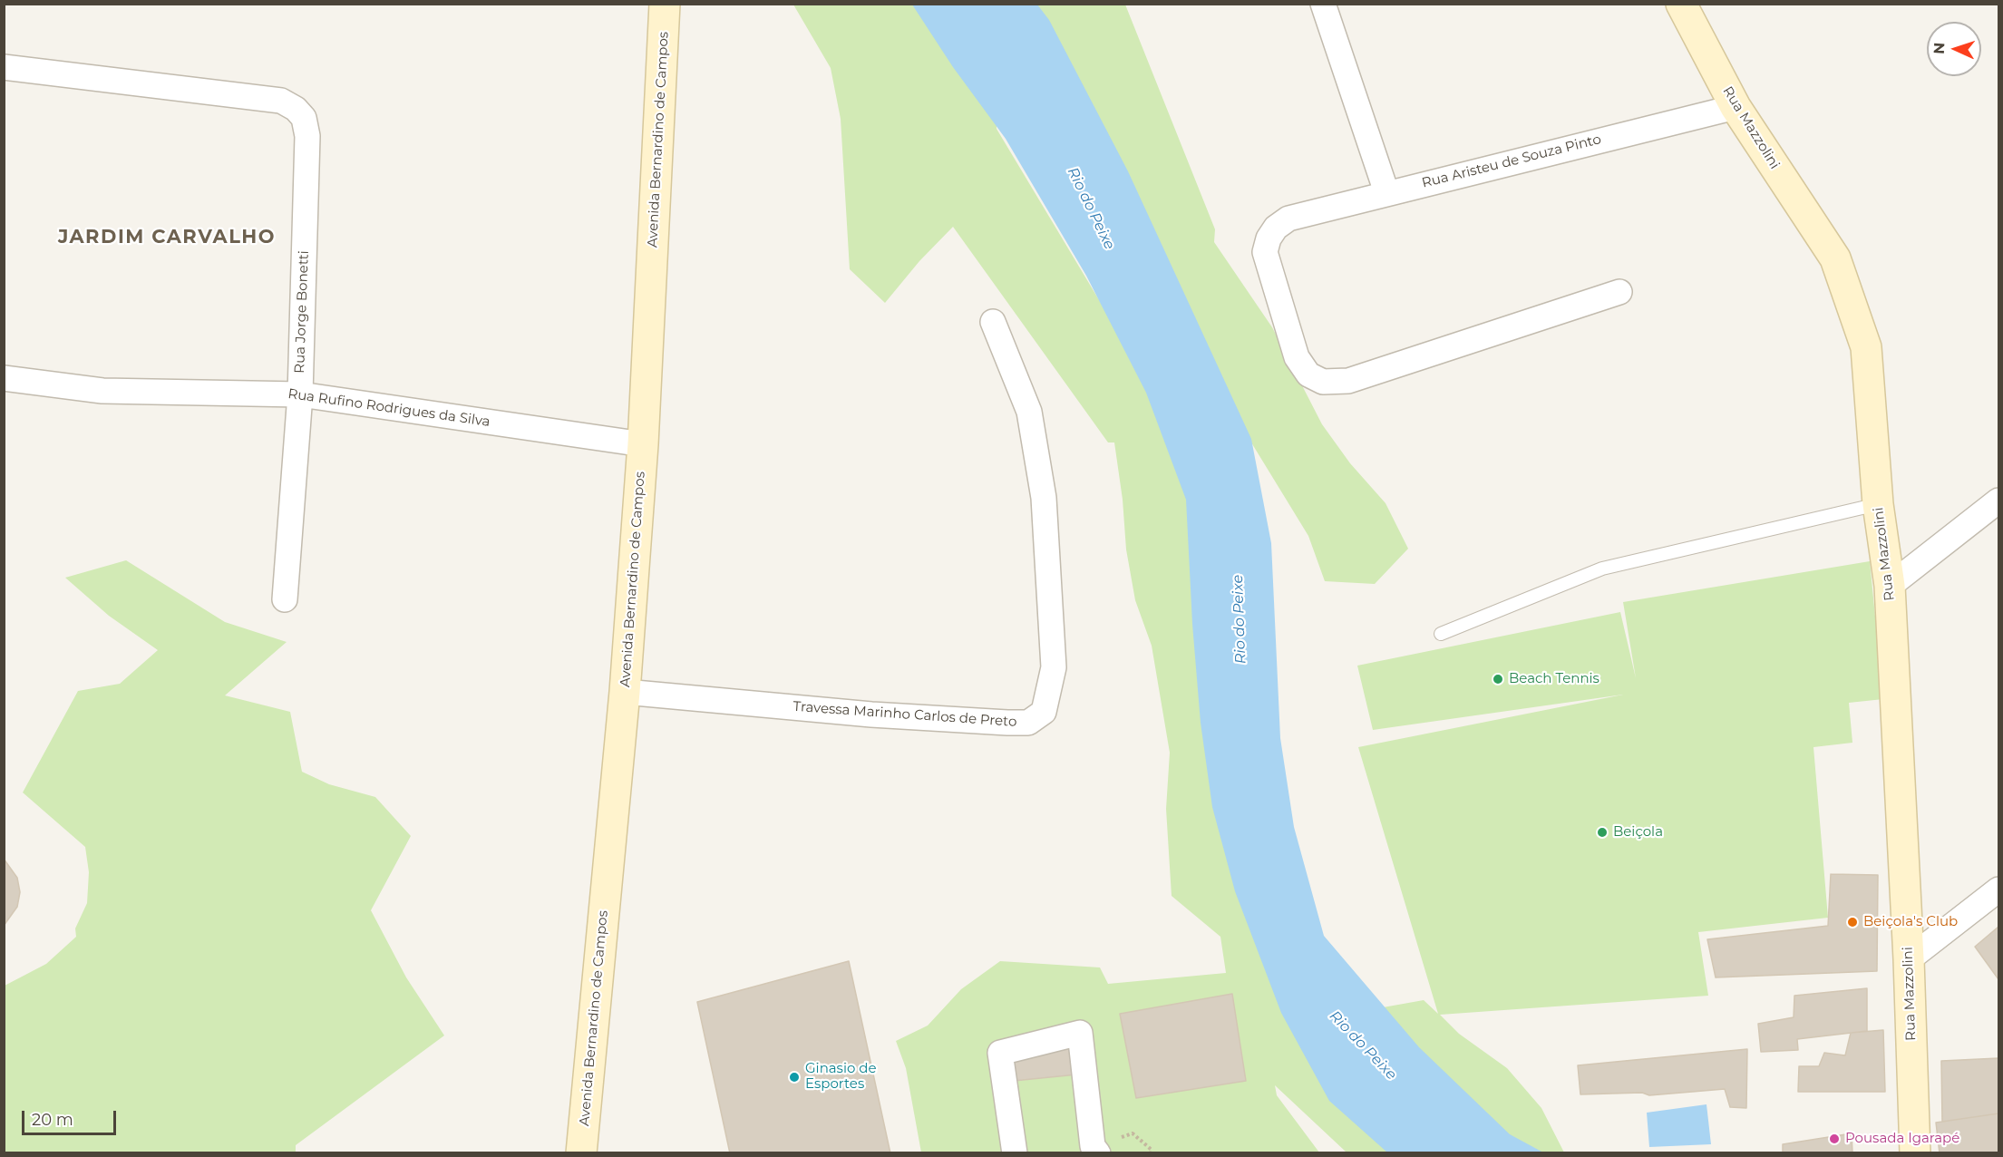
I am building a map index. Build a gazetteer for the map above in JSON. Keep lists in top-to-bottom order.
{
  "streets": {
    "street": [
      "Rua Mazzolini",
      "Avenida Bernardino de Campos",
      "Rua Aristeu de Souza Pinto",
      "Rua Jorge Bonetti",
      "Rua Rufino Rodrigues da Silva",
      "Travessa Marinho Carlos de Preto"
    ]
  },
  "crossings": [
    ["Rua Mazzolini", "Rua Aristeu de Souza Pinto"],
    ["Avenida Bernardino de Campos", "Rua Rufino Rodrigues da Silva"],
    ["Avenida Bernardino de Campos", "Travessa Marinho Carlos de Preto"],
    ["Rua Jorge Bonetti", "Rua Rufino Rodrigues da Silva"]
  ],
  "districts": ["JARDIM CARVALHO"],
  "water": ["Rio do Peixe"],
  "places": [
    "Beach Tennis",
    "Beiçola",
    "Beiçola's Club",
    "Ginasio de Esportes",
    "Pousada Igarapé"
  ],
  "scale_bar": "20 m",
  "north": "left"
}
